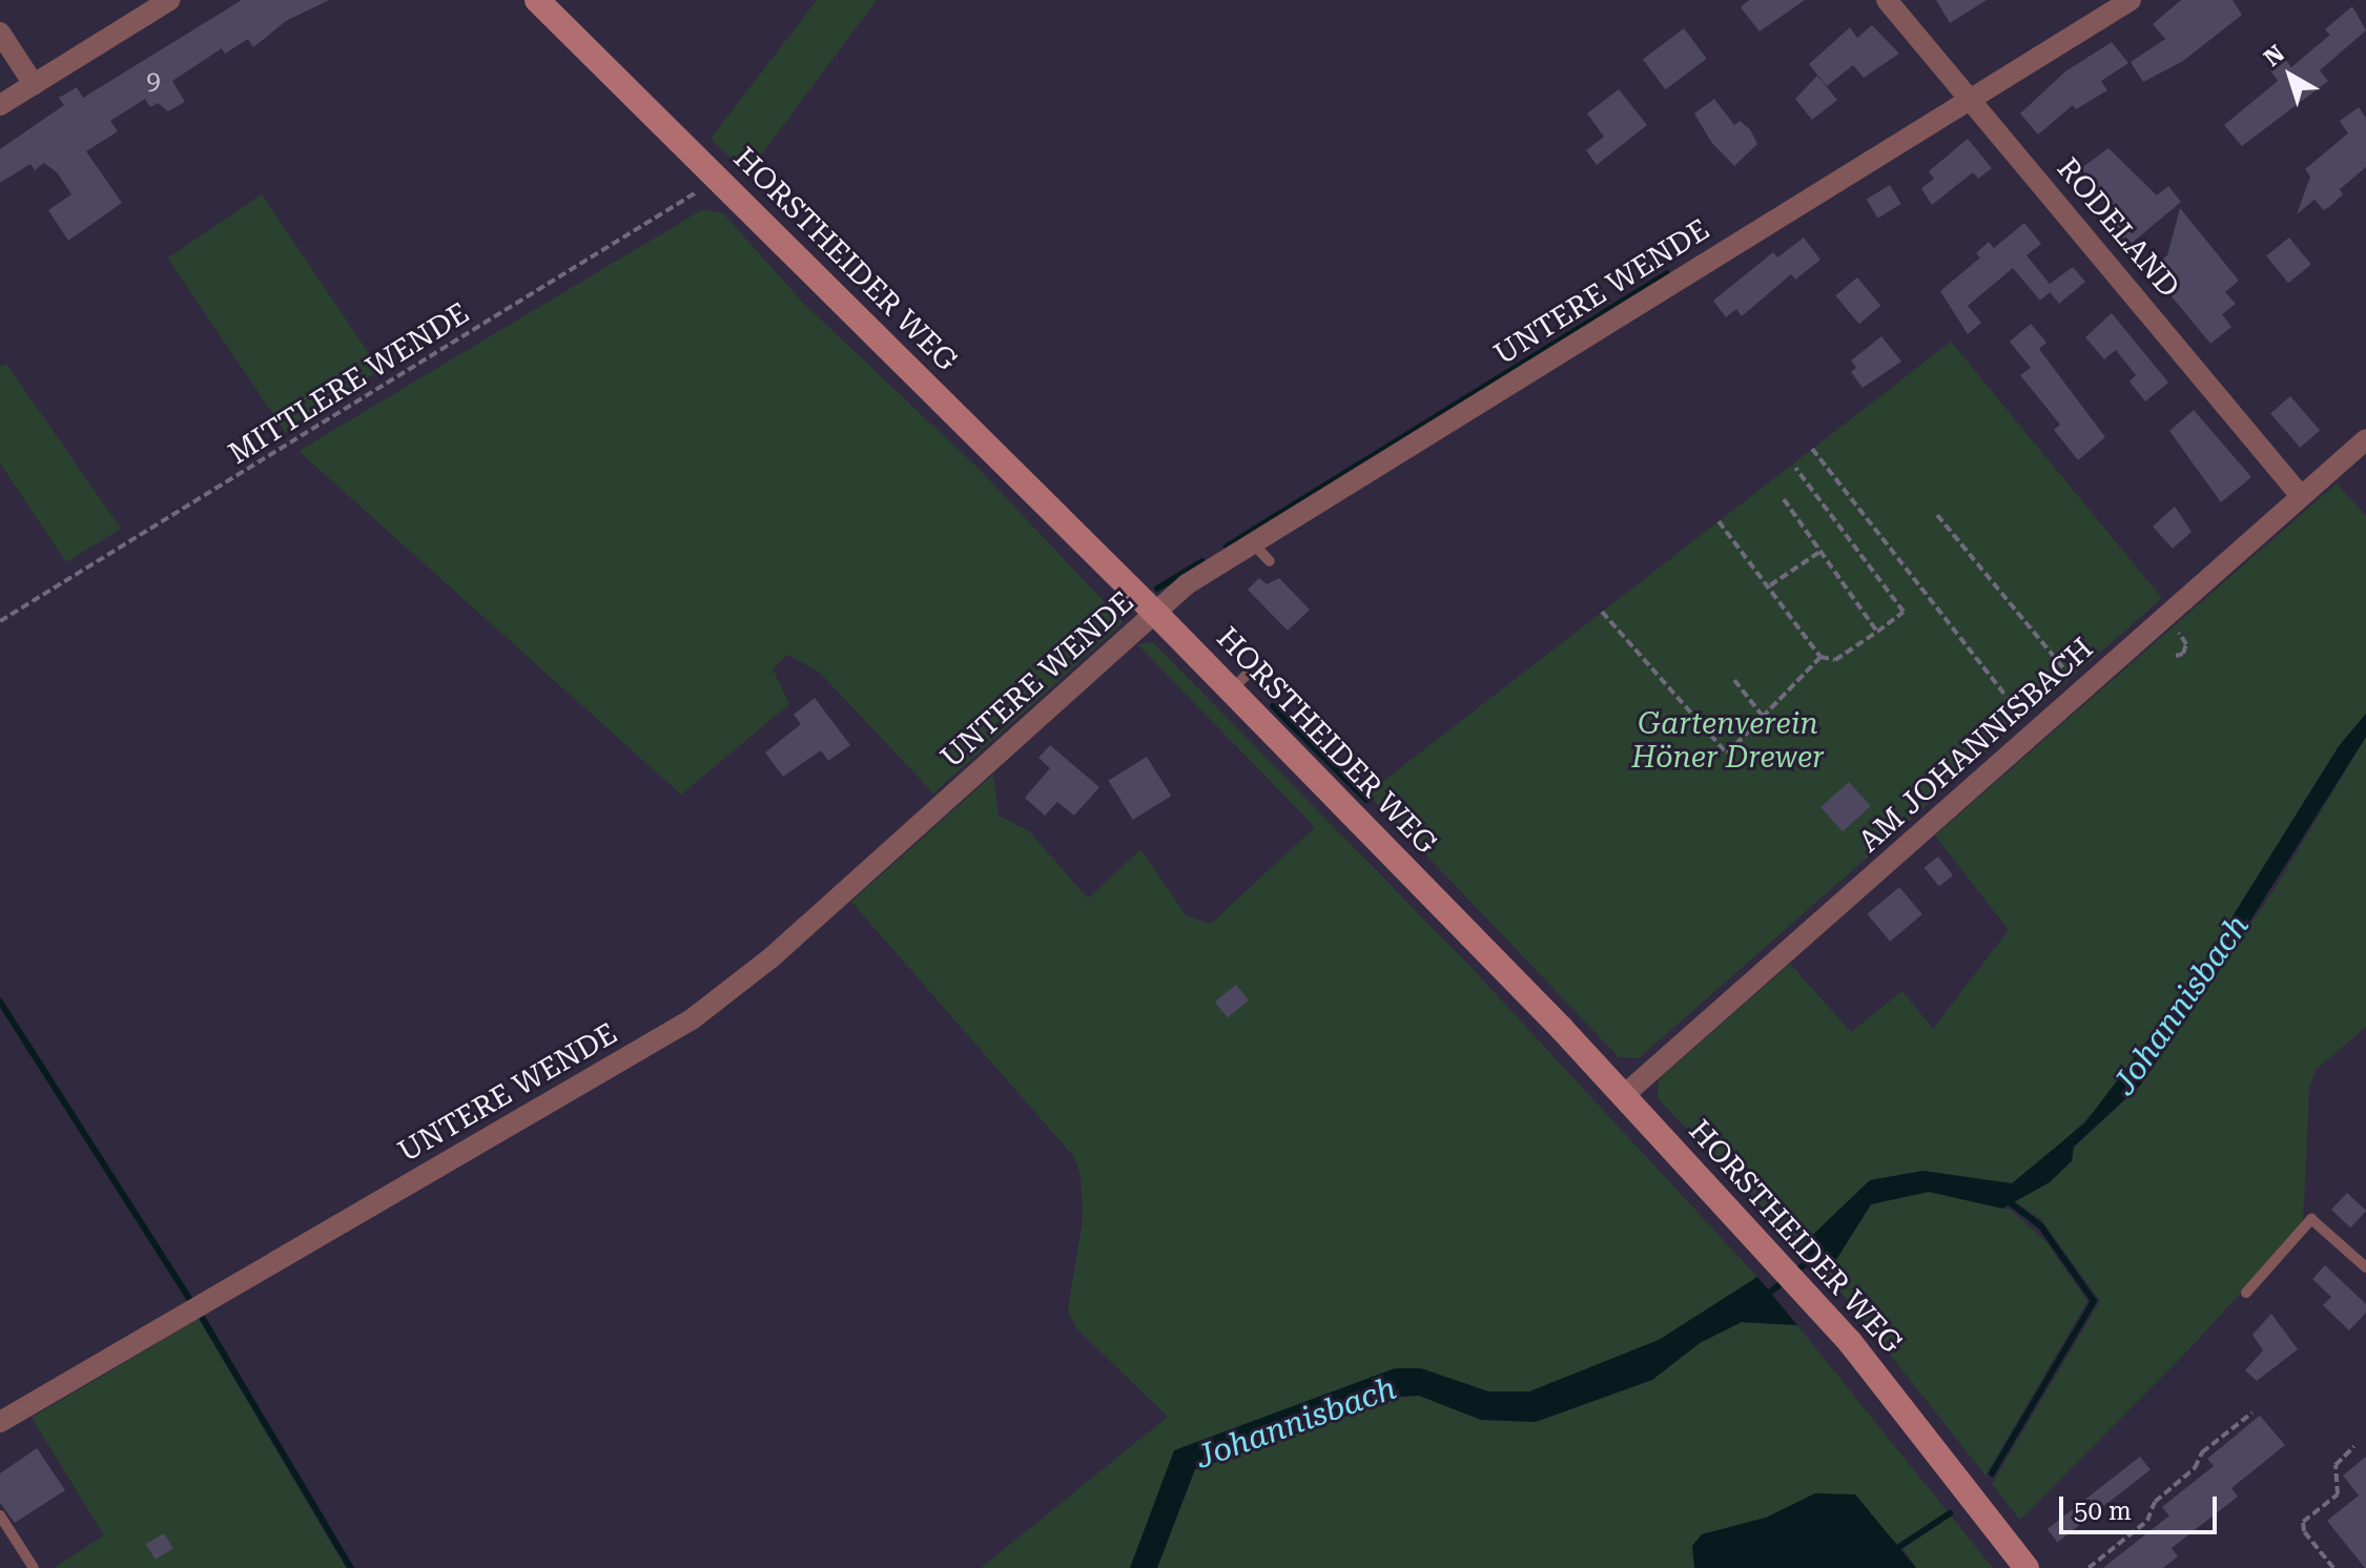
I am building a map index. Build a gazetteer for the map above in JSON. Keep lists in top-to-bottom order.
{
  "streets": {
    "street": [
      "RODELAND",
      "HORSTHEIDER WEG",
      "UNTERE WENDE",
      "AM JOHANNISBACH"
    ],
    "path": ["MITTLERE WENDE"]
  },
  "crossings": [
    ["RODELAND", "UNTERE WENDE"],
    ["RODELAND", "AM JOHANNISBACH"],
    ["HORSTHEIDER WEG", "UNTERE WENDE"],
    ["HORSTHEIDER WEG", "MITTLERE WENDE"],
    ["HORSTHEIDER WEG", "AM JOHANNISBACH"]
  ],
  "water": ["Johannisbach"],
  "parks": ["Gartenverein Höner Drewer"],
  "house_numbers": ["9"],
  "scale_bar": "50 m",
  "north": "top left"
}
